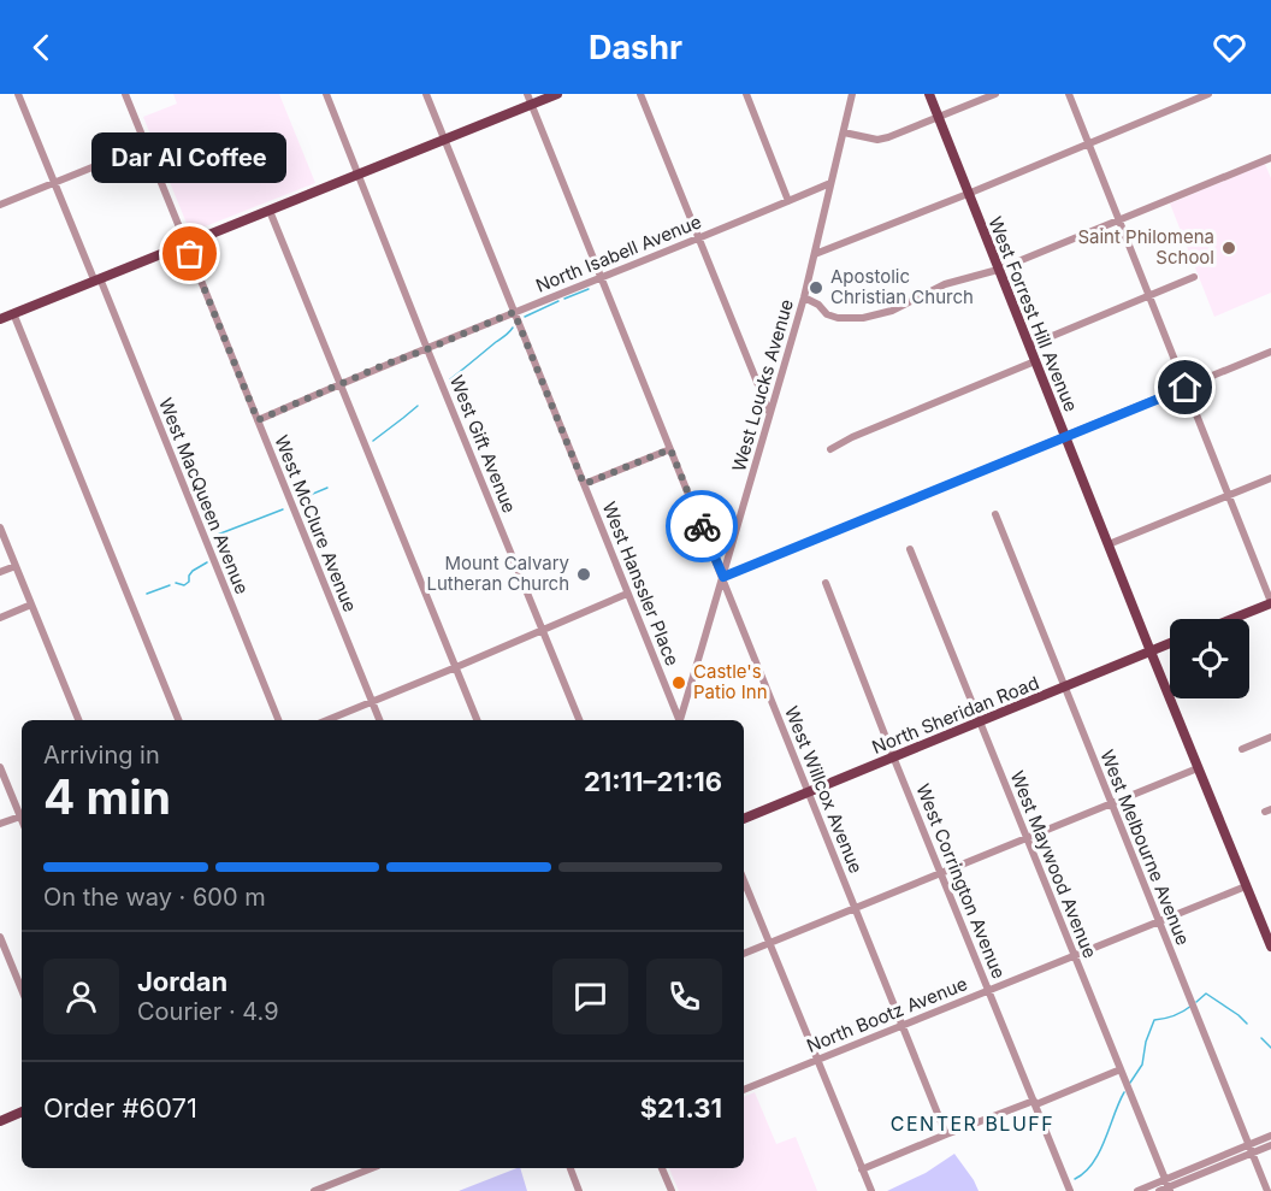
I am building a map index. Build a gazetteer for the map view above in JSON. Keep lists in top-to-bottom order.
{
  "streets": {
    "main road": ["West Forrest Hill Avenue", "North Sheridan Road"],
    "street": [
      "North Isabell Avenue",
      "West Loucks Avenue",
      "West Gift Avenue",
      "West MacQueen Avenue",
      "West McClure Avenue",
      "West Hanssler Place",
      "West Willcox Avenue",
      "West Melbourne Avenue",
      "West Maywood Avenue",
      "West Corrington Avenue",
      "North Bootz Avenue"
    ]
  },
  "crossings": [
    ["North Isabell Avenue", "West Loucks Avenue"],
    ["North Isabell Avenue", "West Gift Avenue"],
    ["North Isabell Avenue", "West McClure Avenue"],
    ["North Isabell Avenue", "West Hanssler Place"],
    ["North Isabell Avenue", "West Willcox Avenue"],
    ["West Forrest Hill Avenue", "North Sheridan Road"],
    ["West Forrest Hill Avenue", "North Bootz Avenue"],
    ["West Loucks Avenue", "West Willcox Avenue"],
    ["North Sheridan Road", "West Willcox Avenue"],
    ["North Sheridan Road", "West Melbourne Avenue"],
    ["North Sheridan Road", "West Maywood Avenue"],
    ["North Sheridan Road", "West Corrington Avenue"],
    ["West Willcox Avenue", "North Bootz Avenue"],
    ["West Melbourne Avenue", "North Bootz Avenue"],
    ["West Maywood Avenue", "North Bootz Avenue"],
    ["West Corrington Avenue", "North Bootz Avenue"]
  ],
  "districts": ["CENTER BLUFF"],
  "places": [
    "Saint Philomena School",
    "Dar Al Coffee",
    "Apostolic Christian Church",
    "Mount Calvary Lutheran Church",
    "Castle's Patio Inn"
  ],
  "page": {
    "header": "Dashr",
    "bubble": "Dar Al Coffee",
    "heading": ["4 min", "Arriving in", "21:11–21:16"],
    "panel": [
      "Jordan",
      "Courier · 4.9",
      "Order #6071",
      "$21.31"
    ],
    "bar": "On the way · 600 m"
  }
}
